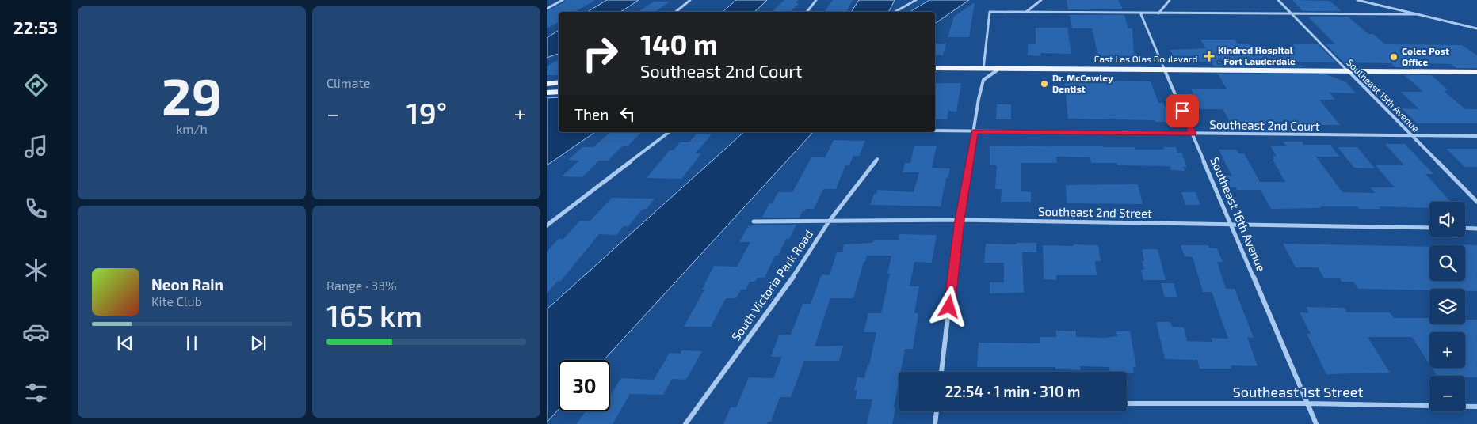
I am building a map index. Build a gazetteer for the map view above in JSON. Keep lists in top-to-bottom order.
{
  "streets": {
    "main road": ["East Las Olas Boulevard"],
    "street": [
      "Southeast 15th Avenue",
      "Southeast 2nd Court",
      "Southeast 2nd Street",
      "Southeast 16th Avenue",
      "South Victoria Park Road",
      "Southeast 1st Street"
    ]
  },
  "crossings": [
    ["East Las Olas Boulevard", "Southeast 15th Avenue"],
    ["East Las Olas Boulevard", "Southeast 16th Avenue"],
    ["Southeast 15th Avenue", "Southeast 2nd Court"],
    ["Southeast 2nd Court", "Southeast 16th Avenue"],
    ["Southeast 2nd Street", "Southeast 16th Avenue"],
    ["Southeast 2nd Street", "South Victoria Park Road"],
    ["Southeast 16th Avenue", "Southeast 1st Street"]
  ],
  "places": {
    "health": ["Kindred Hospital - Fort Lauderdale"],
    "other": ["Colee Post Office", "Dr. McCawley Dentist"]
  },
  "page": {
    "tabs": "22:53",
    "tile": [
      ["29", "km/h"],
      "Climate",
      ["Range · 33%", "165 km"]
    ],
    "turn": ["140 m", "Southeast 2nd Court"],
    "then": "Then",
    "heat": ["−", "19°", "+"],
    "map_buttons": ["+", "−"],
    "song": ["Neon Rain", "Kite Club"],
    "limit": "30",
    "trip": "22:54 · 1 min · 310 m"
  }
}
